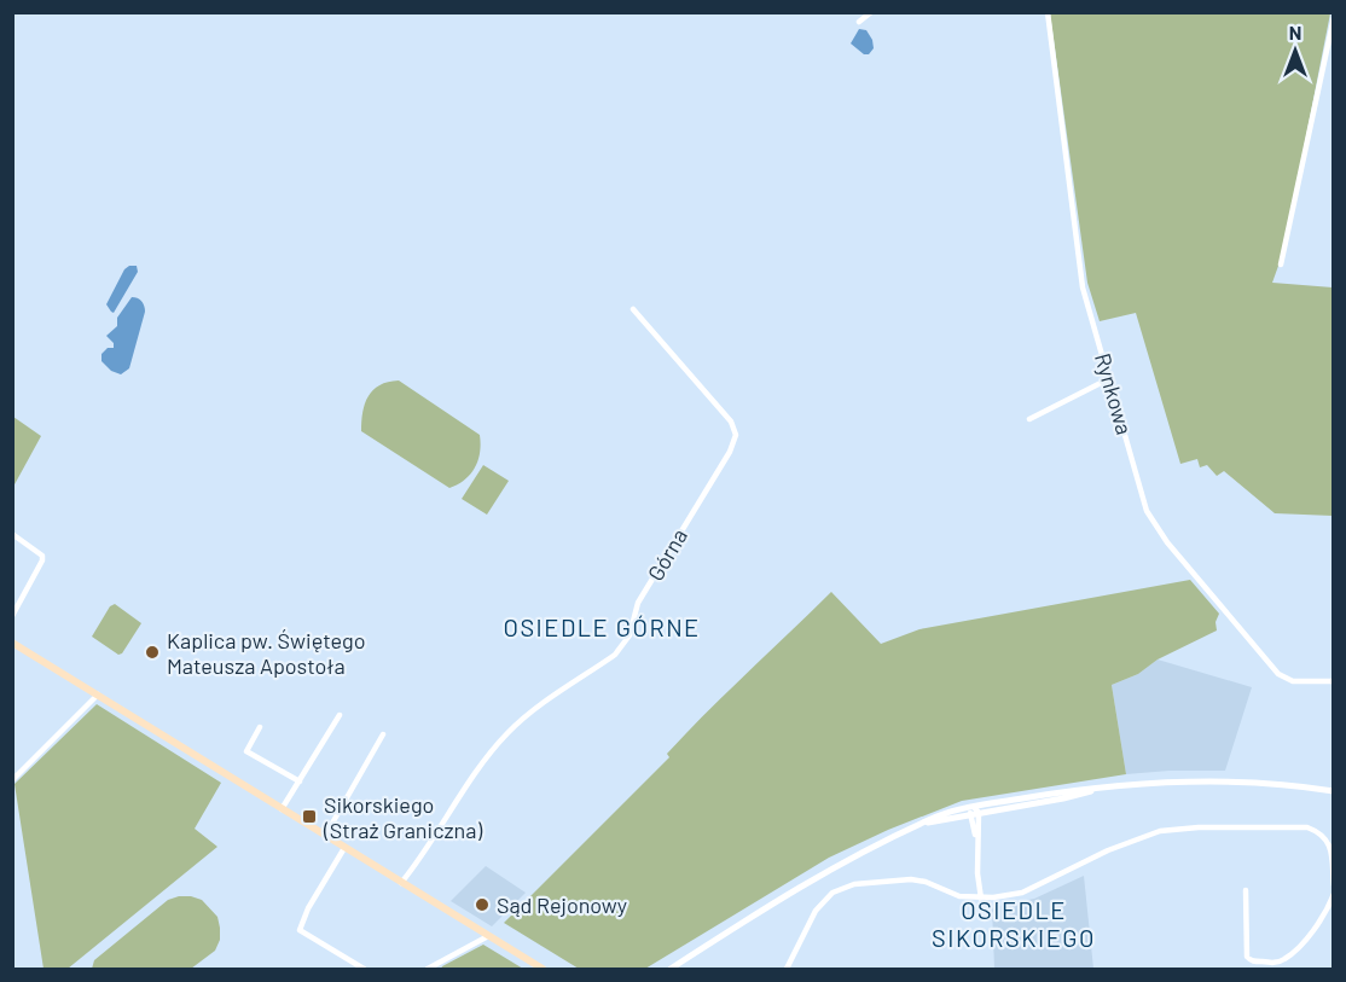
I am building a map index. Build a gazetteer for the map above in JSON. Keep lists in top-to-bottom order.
{
  "streets": {
    "street": ["Rynkowa", "Górna"]
  },
  "districts": ["OSIEDLE GÓRNE", "OSIEDLE SIKORSKIEGO"],
  "places": {
    "other": ["Kaplica pw. Świętego Mateusza Apostoła", "Sąd Rejonowy"],
    "transit": ["Sikorskiego (Straż Graniczna)"]
  },
  "north": "top"
}
